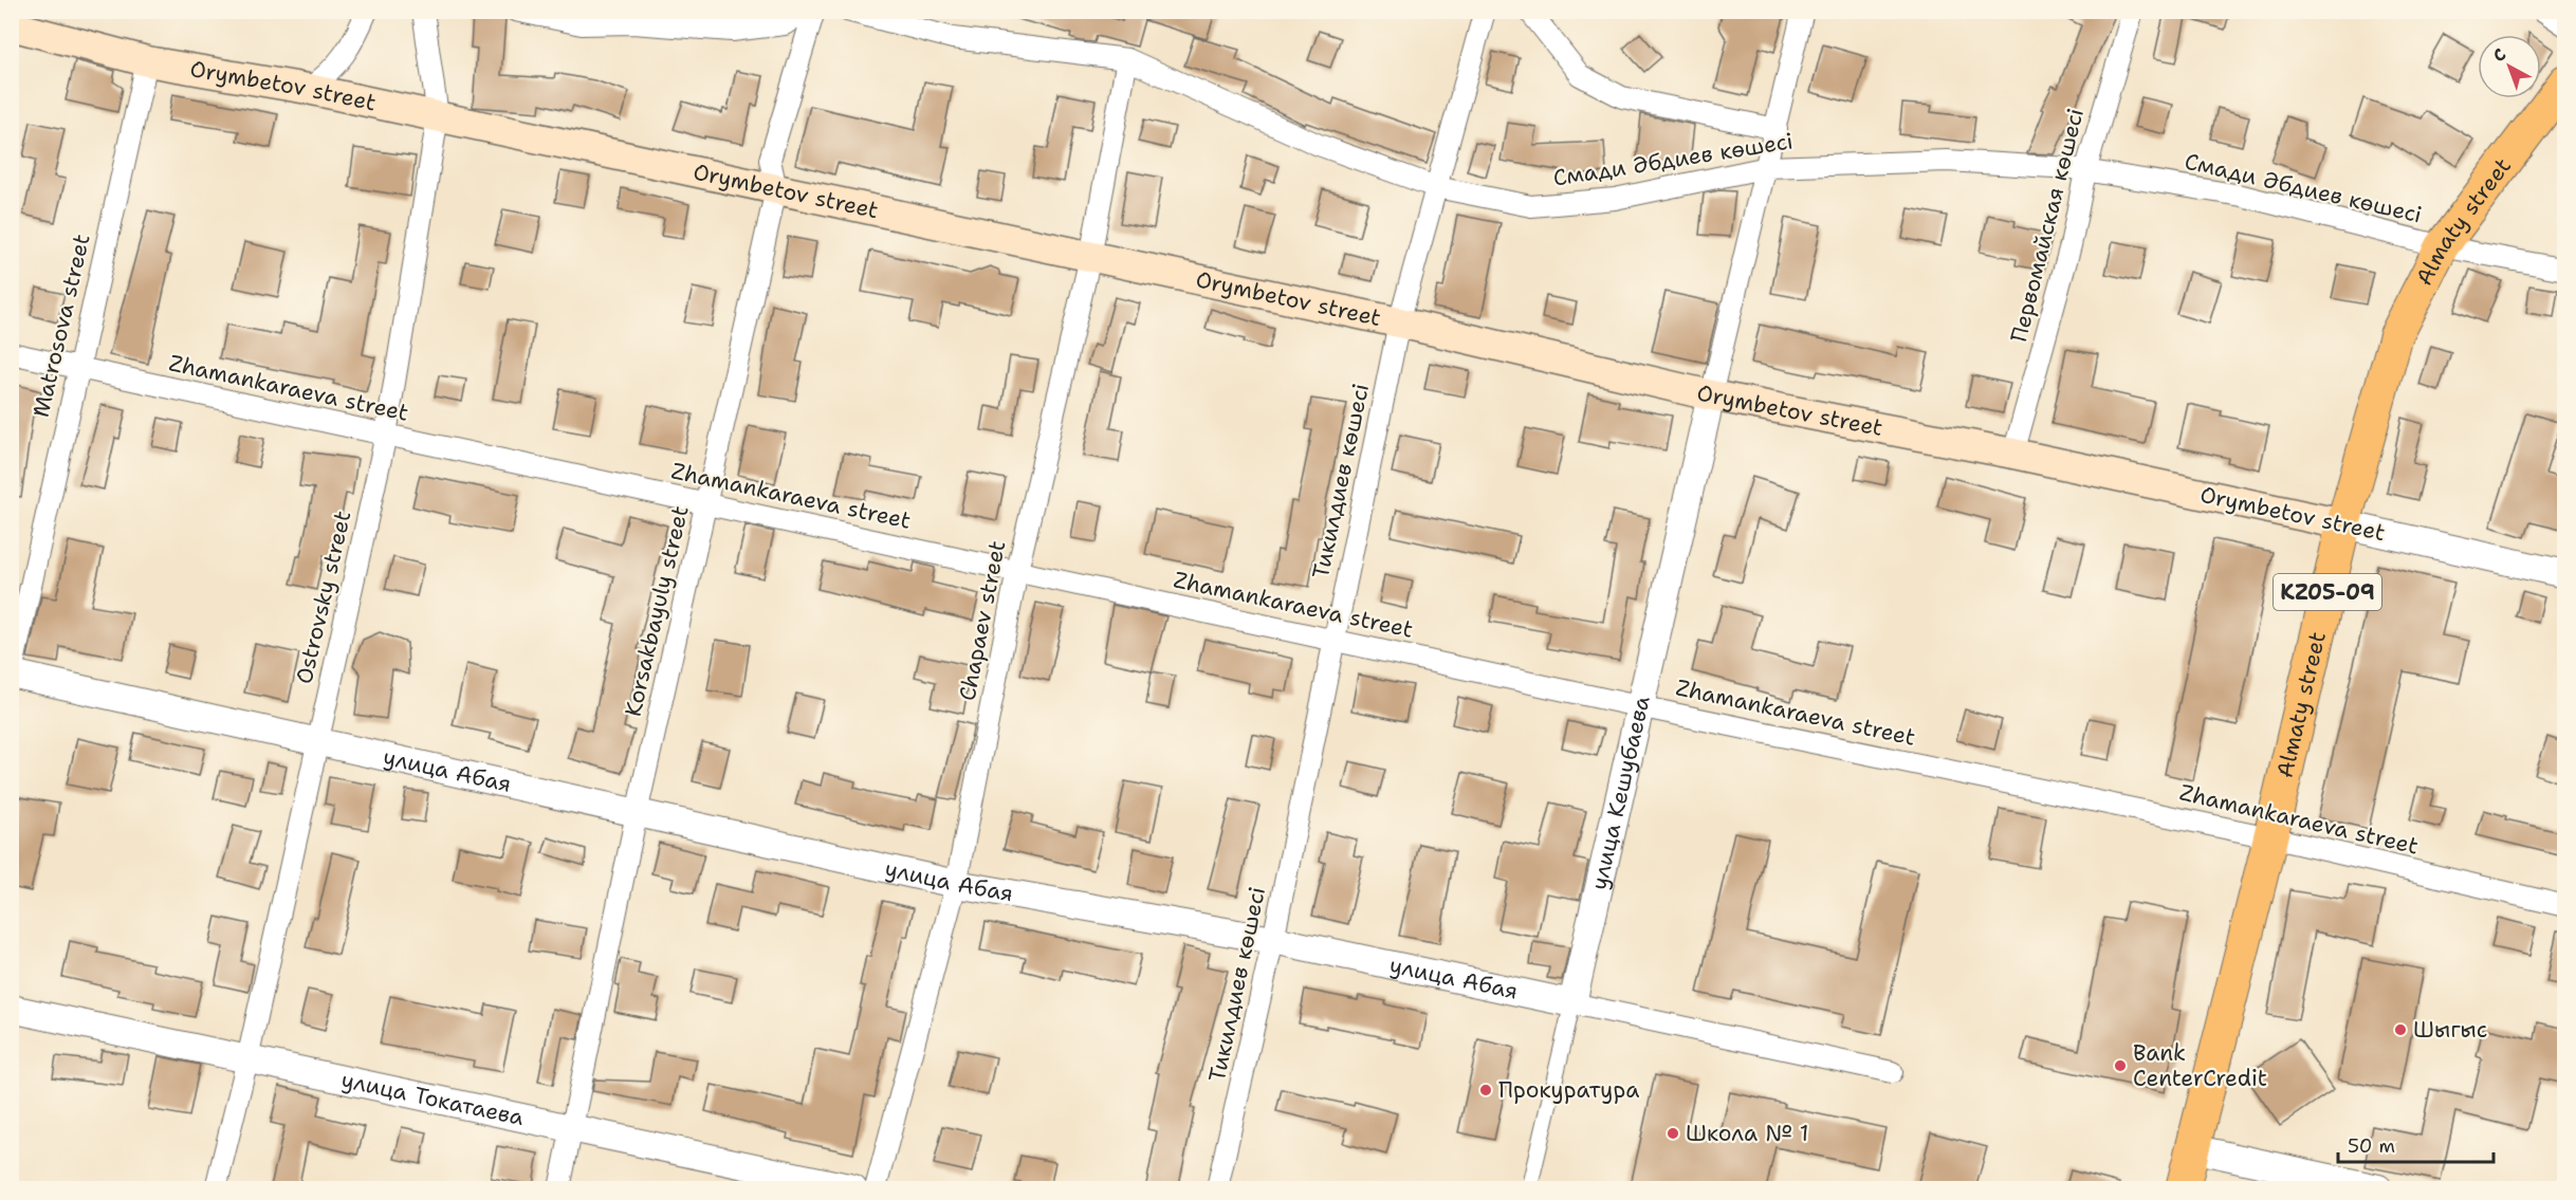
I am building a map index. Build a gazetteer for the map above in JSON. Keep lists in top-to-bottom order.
{
  "streets": {
    "main road": ["Orymbetov street", "Almaty street", "KZ05-09"],
    "street": [
      "Смади Әбдиев көшесі",
      "Первомайская көшесі",
      "Matrosova street",
      "Zhamankaraeva street",
      "Тикилдиев көшесі",
      "Ostrovsky street",
      "Korsakbayuly street",
      "Chapaev street",
      "улица Абая",
      "улица Кешубаева",
      "улица Токатаева"
    ]
  },
  "crossings": [
    ["Orymbetov street", "Almaty street"],
    ["Orymbetov street", "Первомайская көшесі"],
    ["Orymbetov street", "Matrosova street"],
    ["Orymbetov street", "Тикилдиев көшесі"],
    ["Orymbetov street", "Ostrovsky street"],
    ["Orymbetov street", "Korsakbayuly street"],
    ["Orymbetov street", "Chapaev street"],
    ["Orymbetov street", "улица Кешубаева"],
    ["Смади Әбдиев көшесі", "Almaty street"],
    ["Смади Әбдиев көшесі", "Первомайская көшесі"],
    ["Смади Әбдиев көшесі", "Тикилдиев көшесі"],
    ["Смади Әбдиев көшесі", "Chapaev street"],
    ["Almaty street", "Zhamankaraeva street"],
    ["Matrosova street", "Zhamankaraeva street"],
    ["Matrosova street", "улица Абая"],
    ["Zhamankaraeva street", "Тикилдиев көшесі"],
    ["Zhamankaraeva street", "Ostrovsky street"],
    ["Zhamankaraeva street", "Korsakbayuly street"],
    ["Zhamankaraeva street", "Chapaev street"],
    ["Zhamankaraeva street", "улица Кешубаева"],
    ["Тикилдиев көшесі", "улица Абая"],
    ["Ostrovsky street", "улица Абая"],
    ["Ostrovsky street", "улица Токатаева"],
    ["Korsakbayuly street", "улица Абая"],
    ["Korsakbayuly street", "улица Токатаева"],
    ["Chapaev street", "улица Абая"],
    ["улица Абая", "улица Кешубаева"]
  ],
  "places": [
    "Шыгыс",
    "Bank CenterCredit",
    "Прокуратура",
    "Школа № 1"
  ],
  "scale_bar": "50 m",
  "north": "top left"
}
